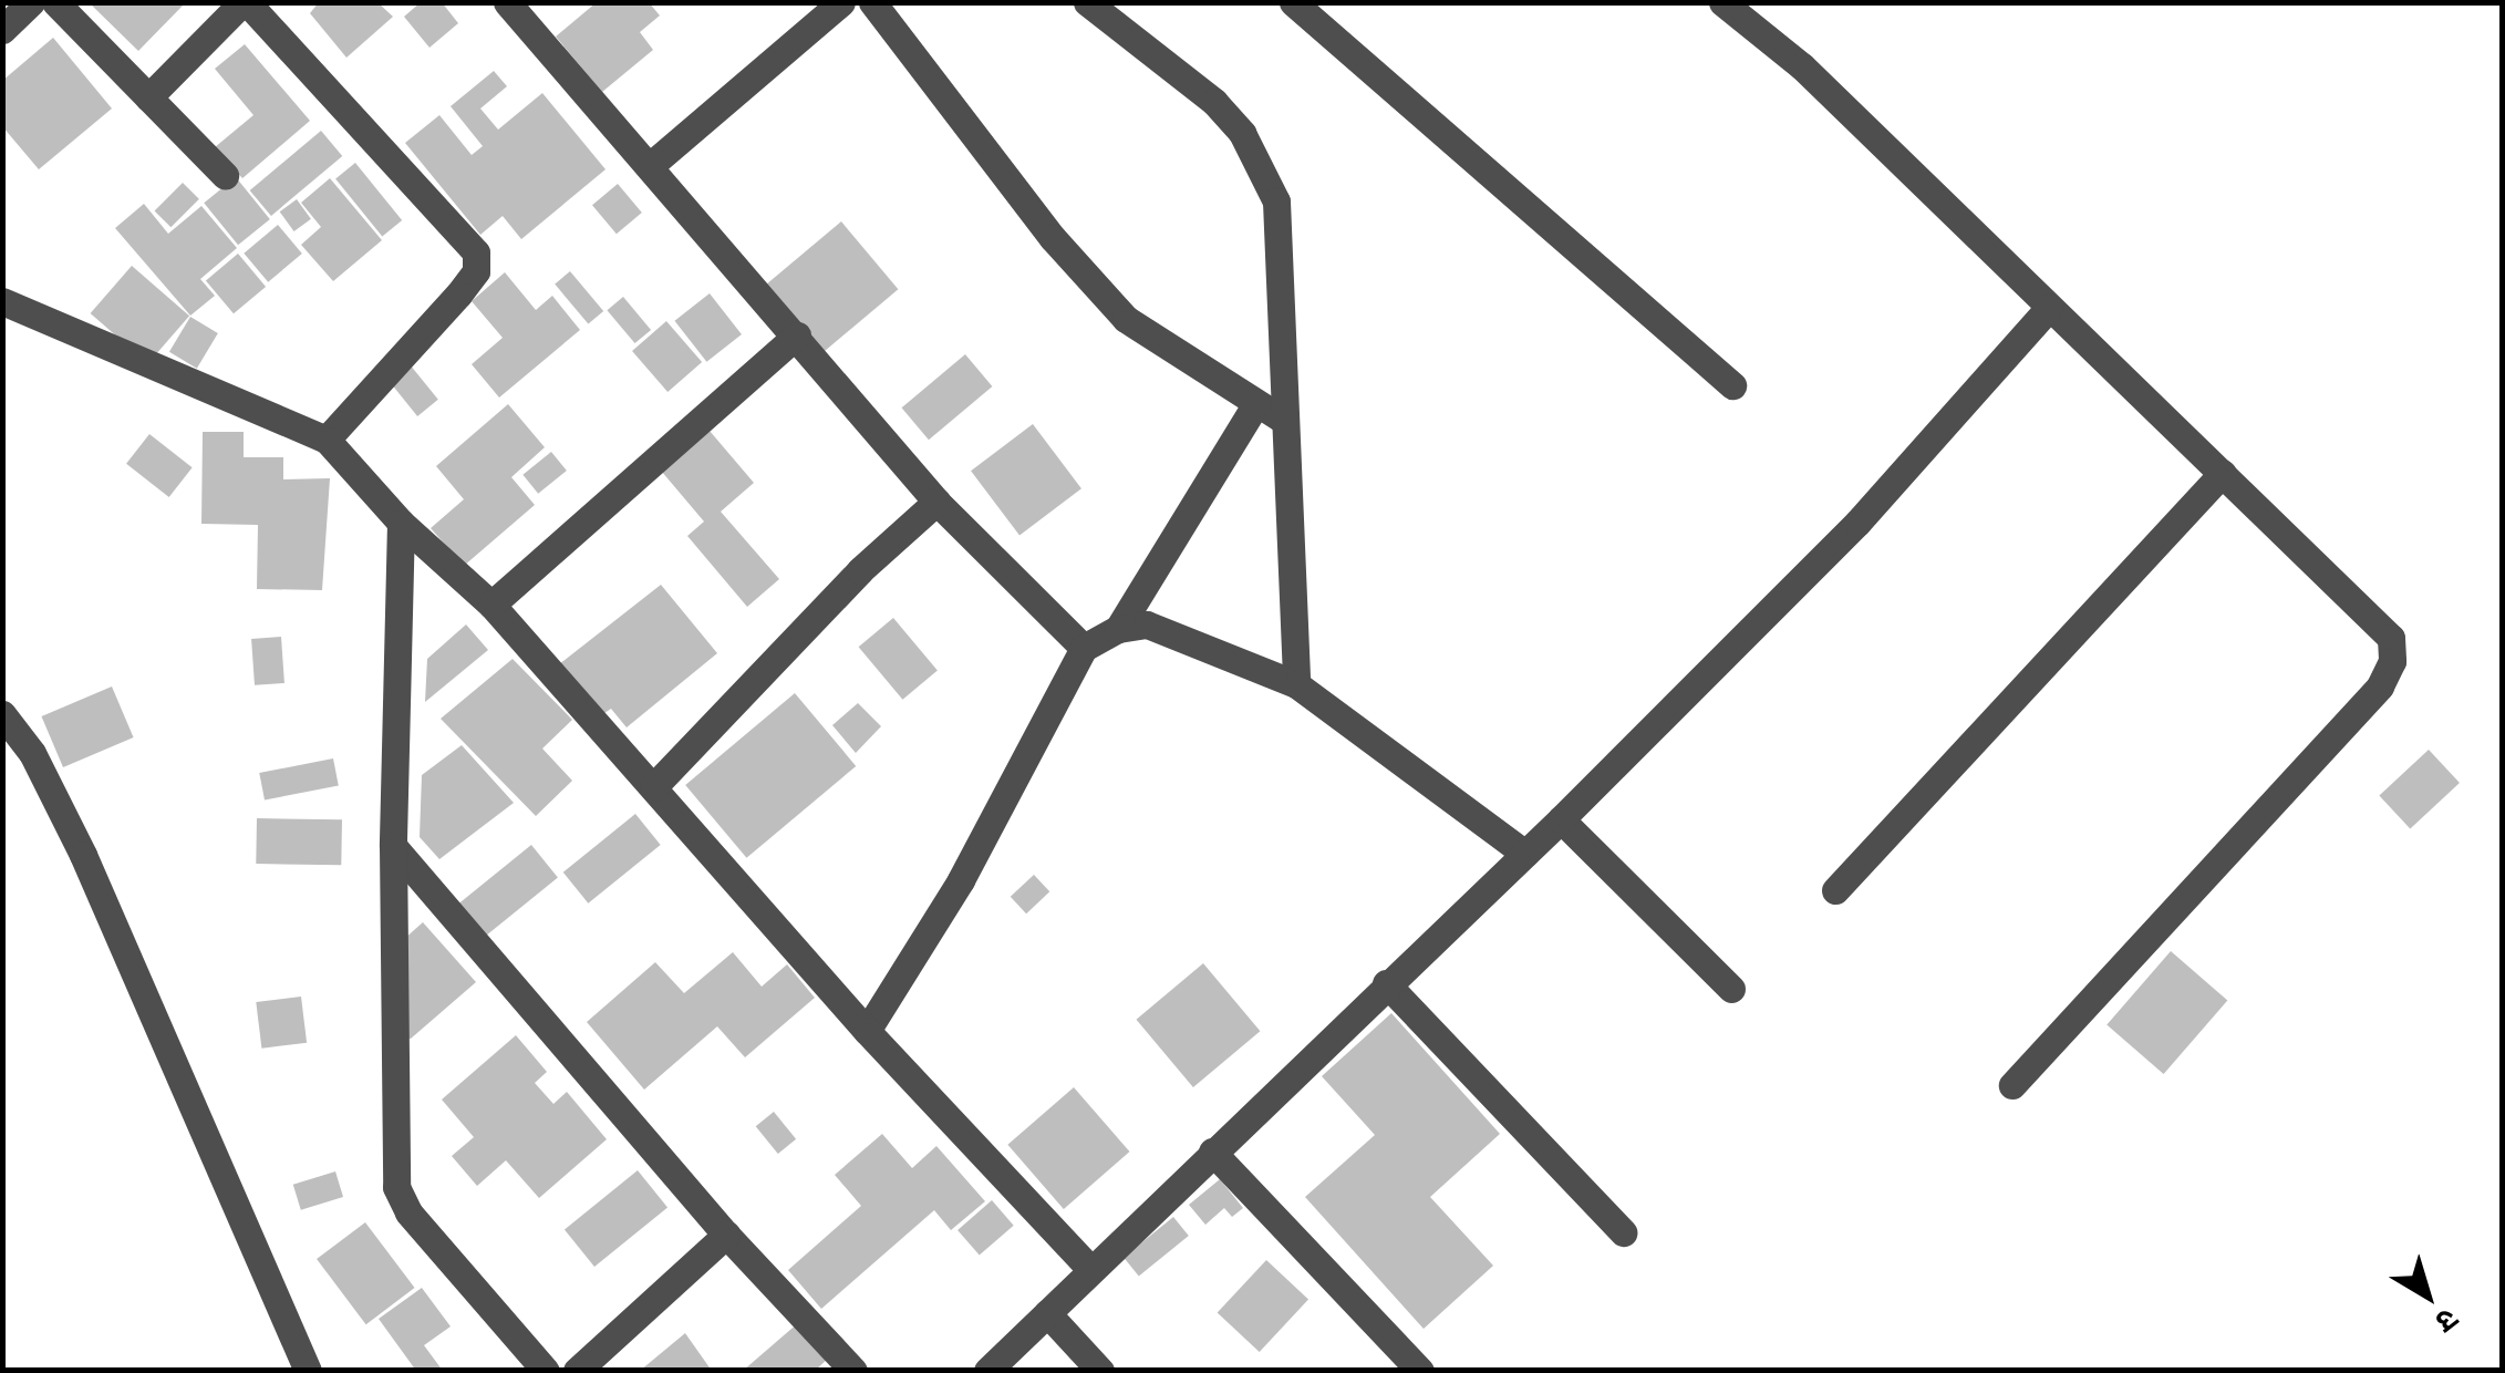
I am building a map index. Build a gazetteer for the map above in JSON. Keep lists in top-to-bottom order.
{
  "north": "bottom right"
}
